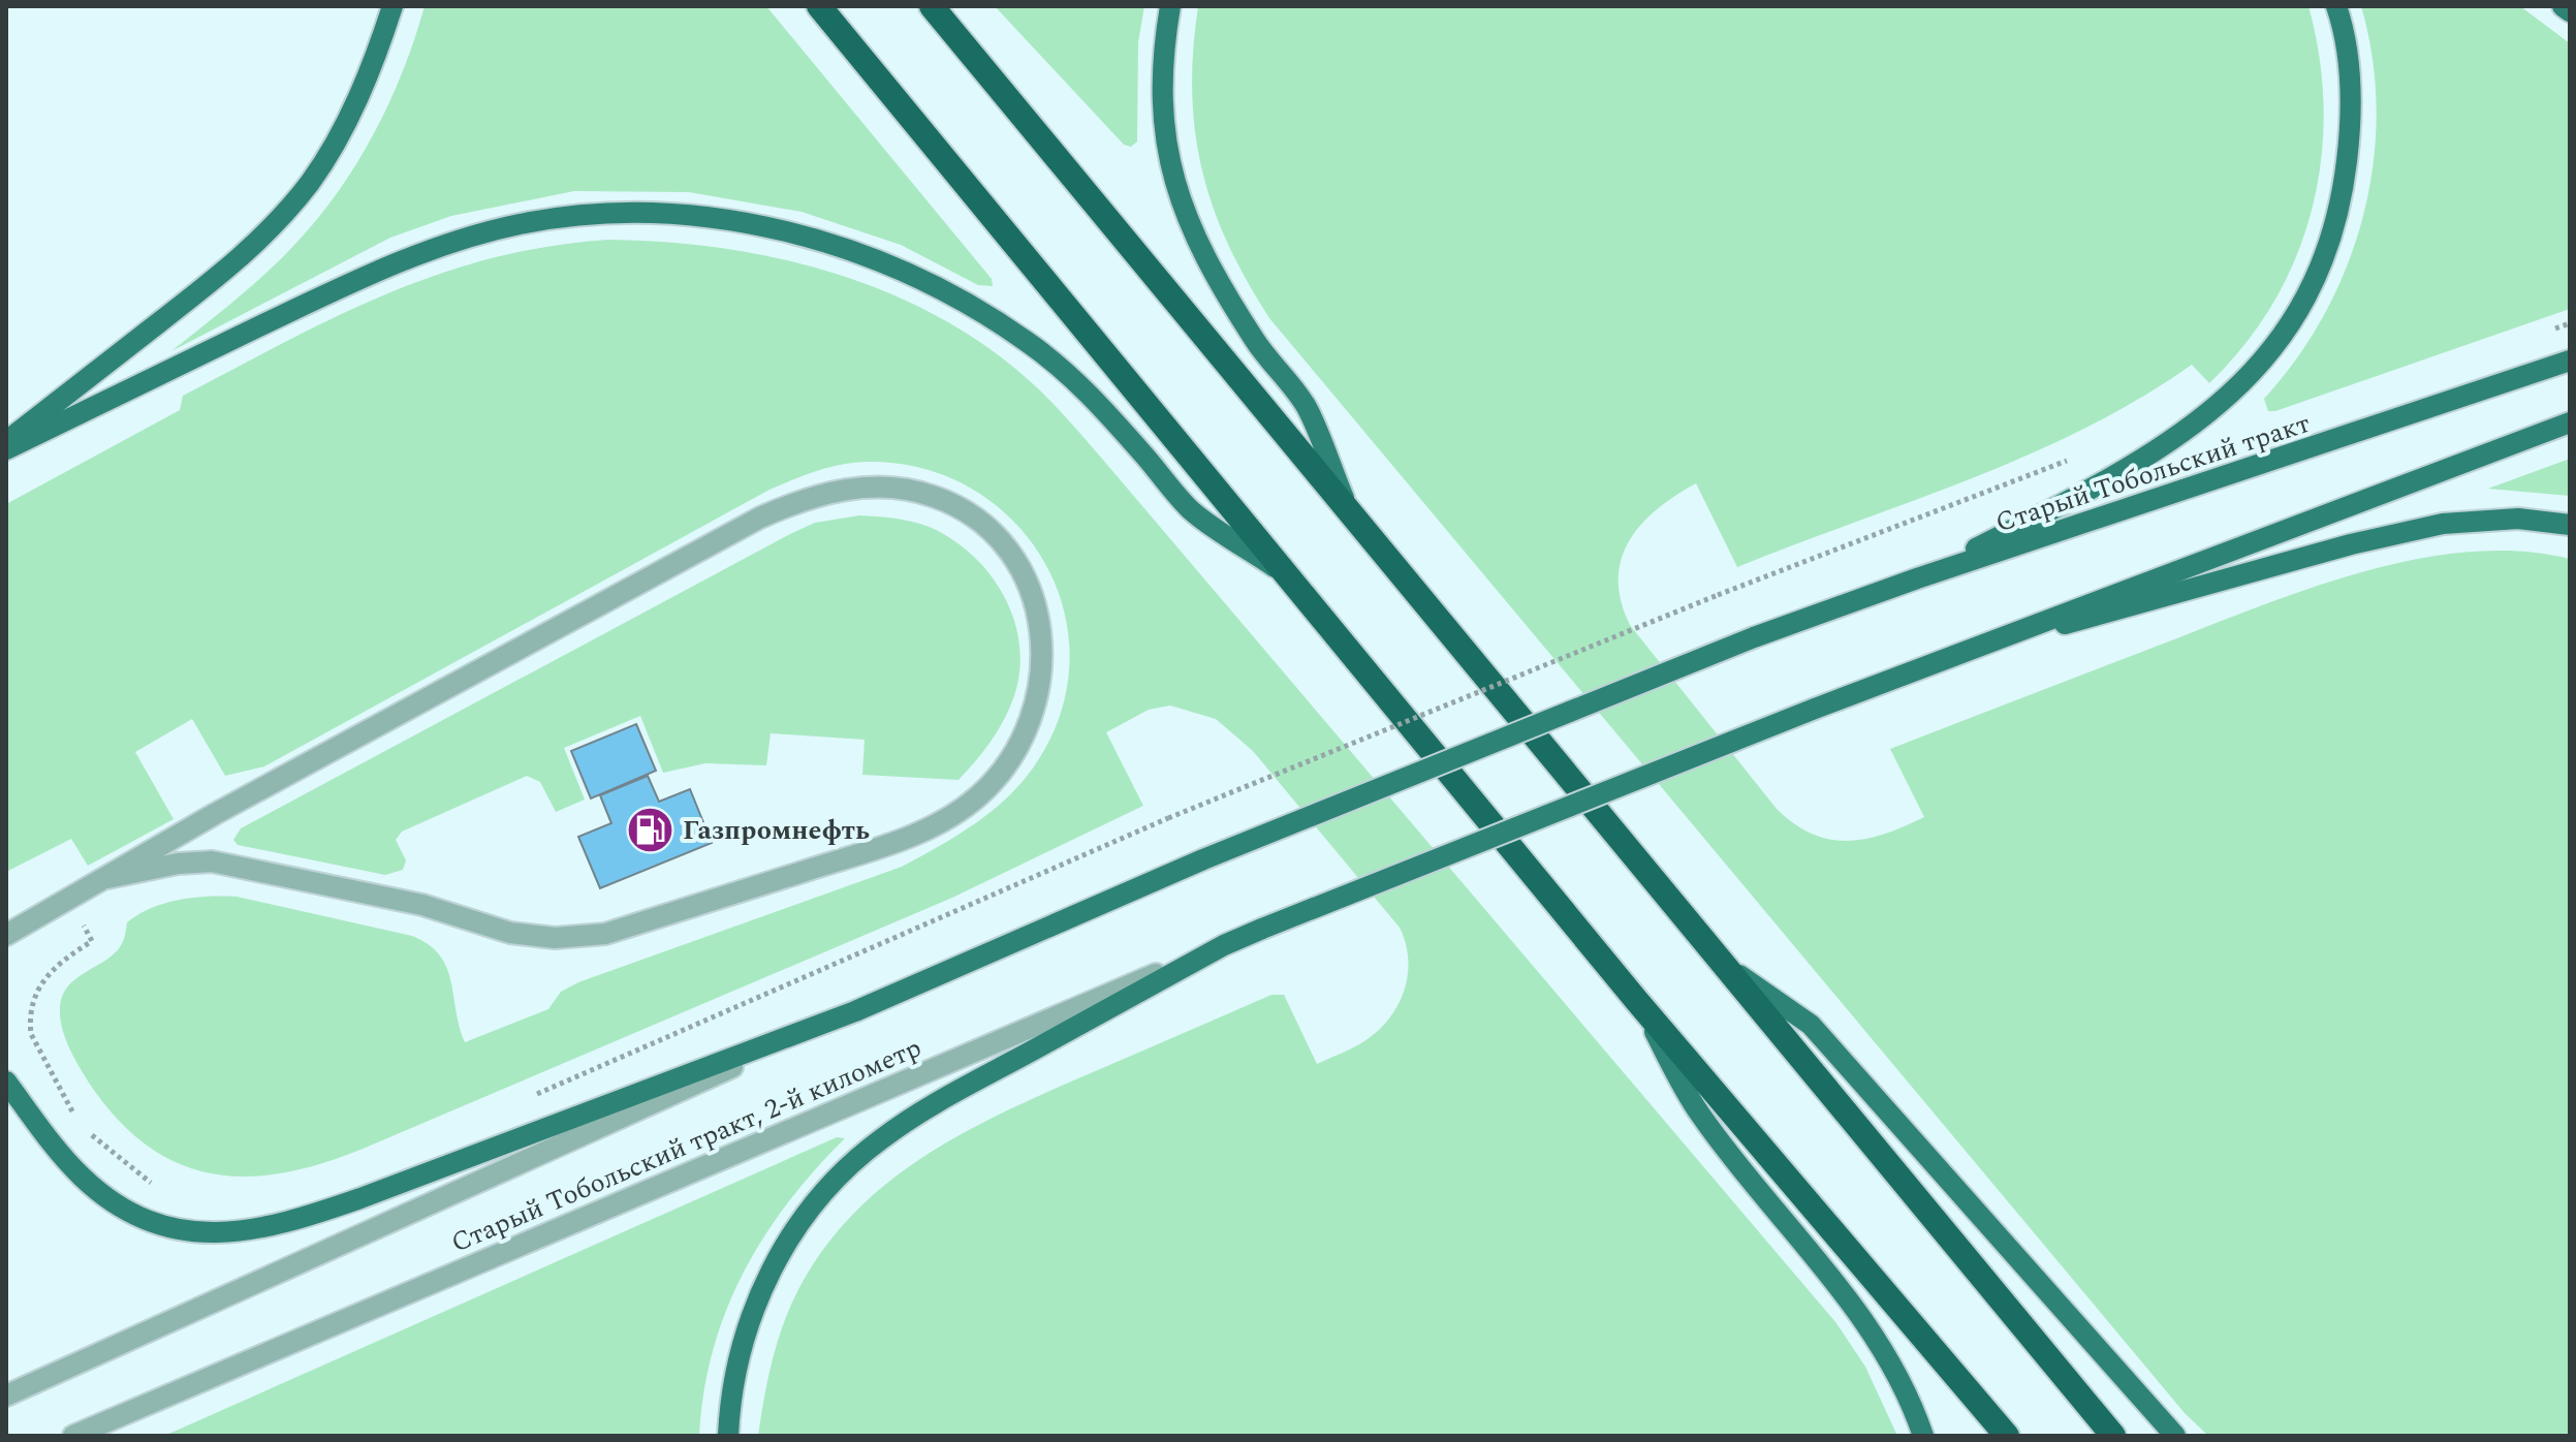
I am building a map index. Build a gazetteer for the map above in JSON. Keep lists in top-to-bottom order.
{
  "streets": {
    "main road": ["Старый Тобольский тракт", "Старый Тобольский тракт, 2-й километр"]
  },
  "crossings": [
    ["Старый Тобольский тракт", "Старый Тобольский тракт, 2-й километр"]
  ],
  "places": {
    "fuel station": ["Газпромнефть"]
  }
}
